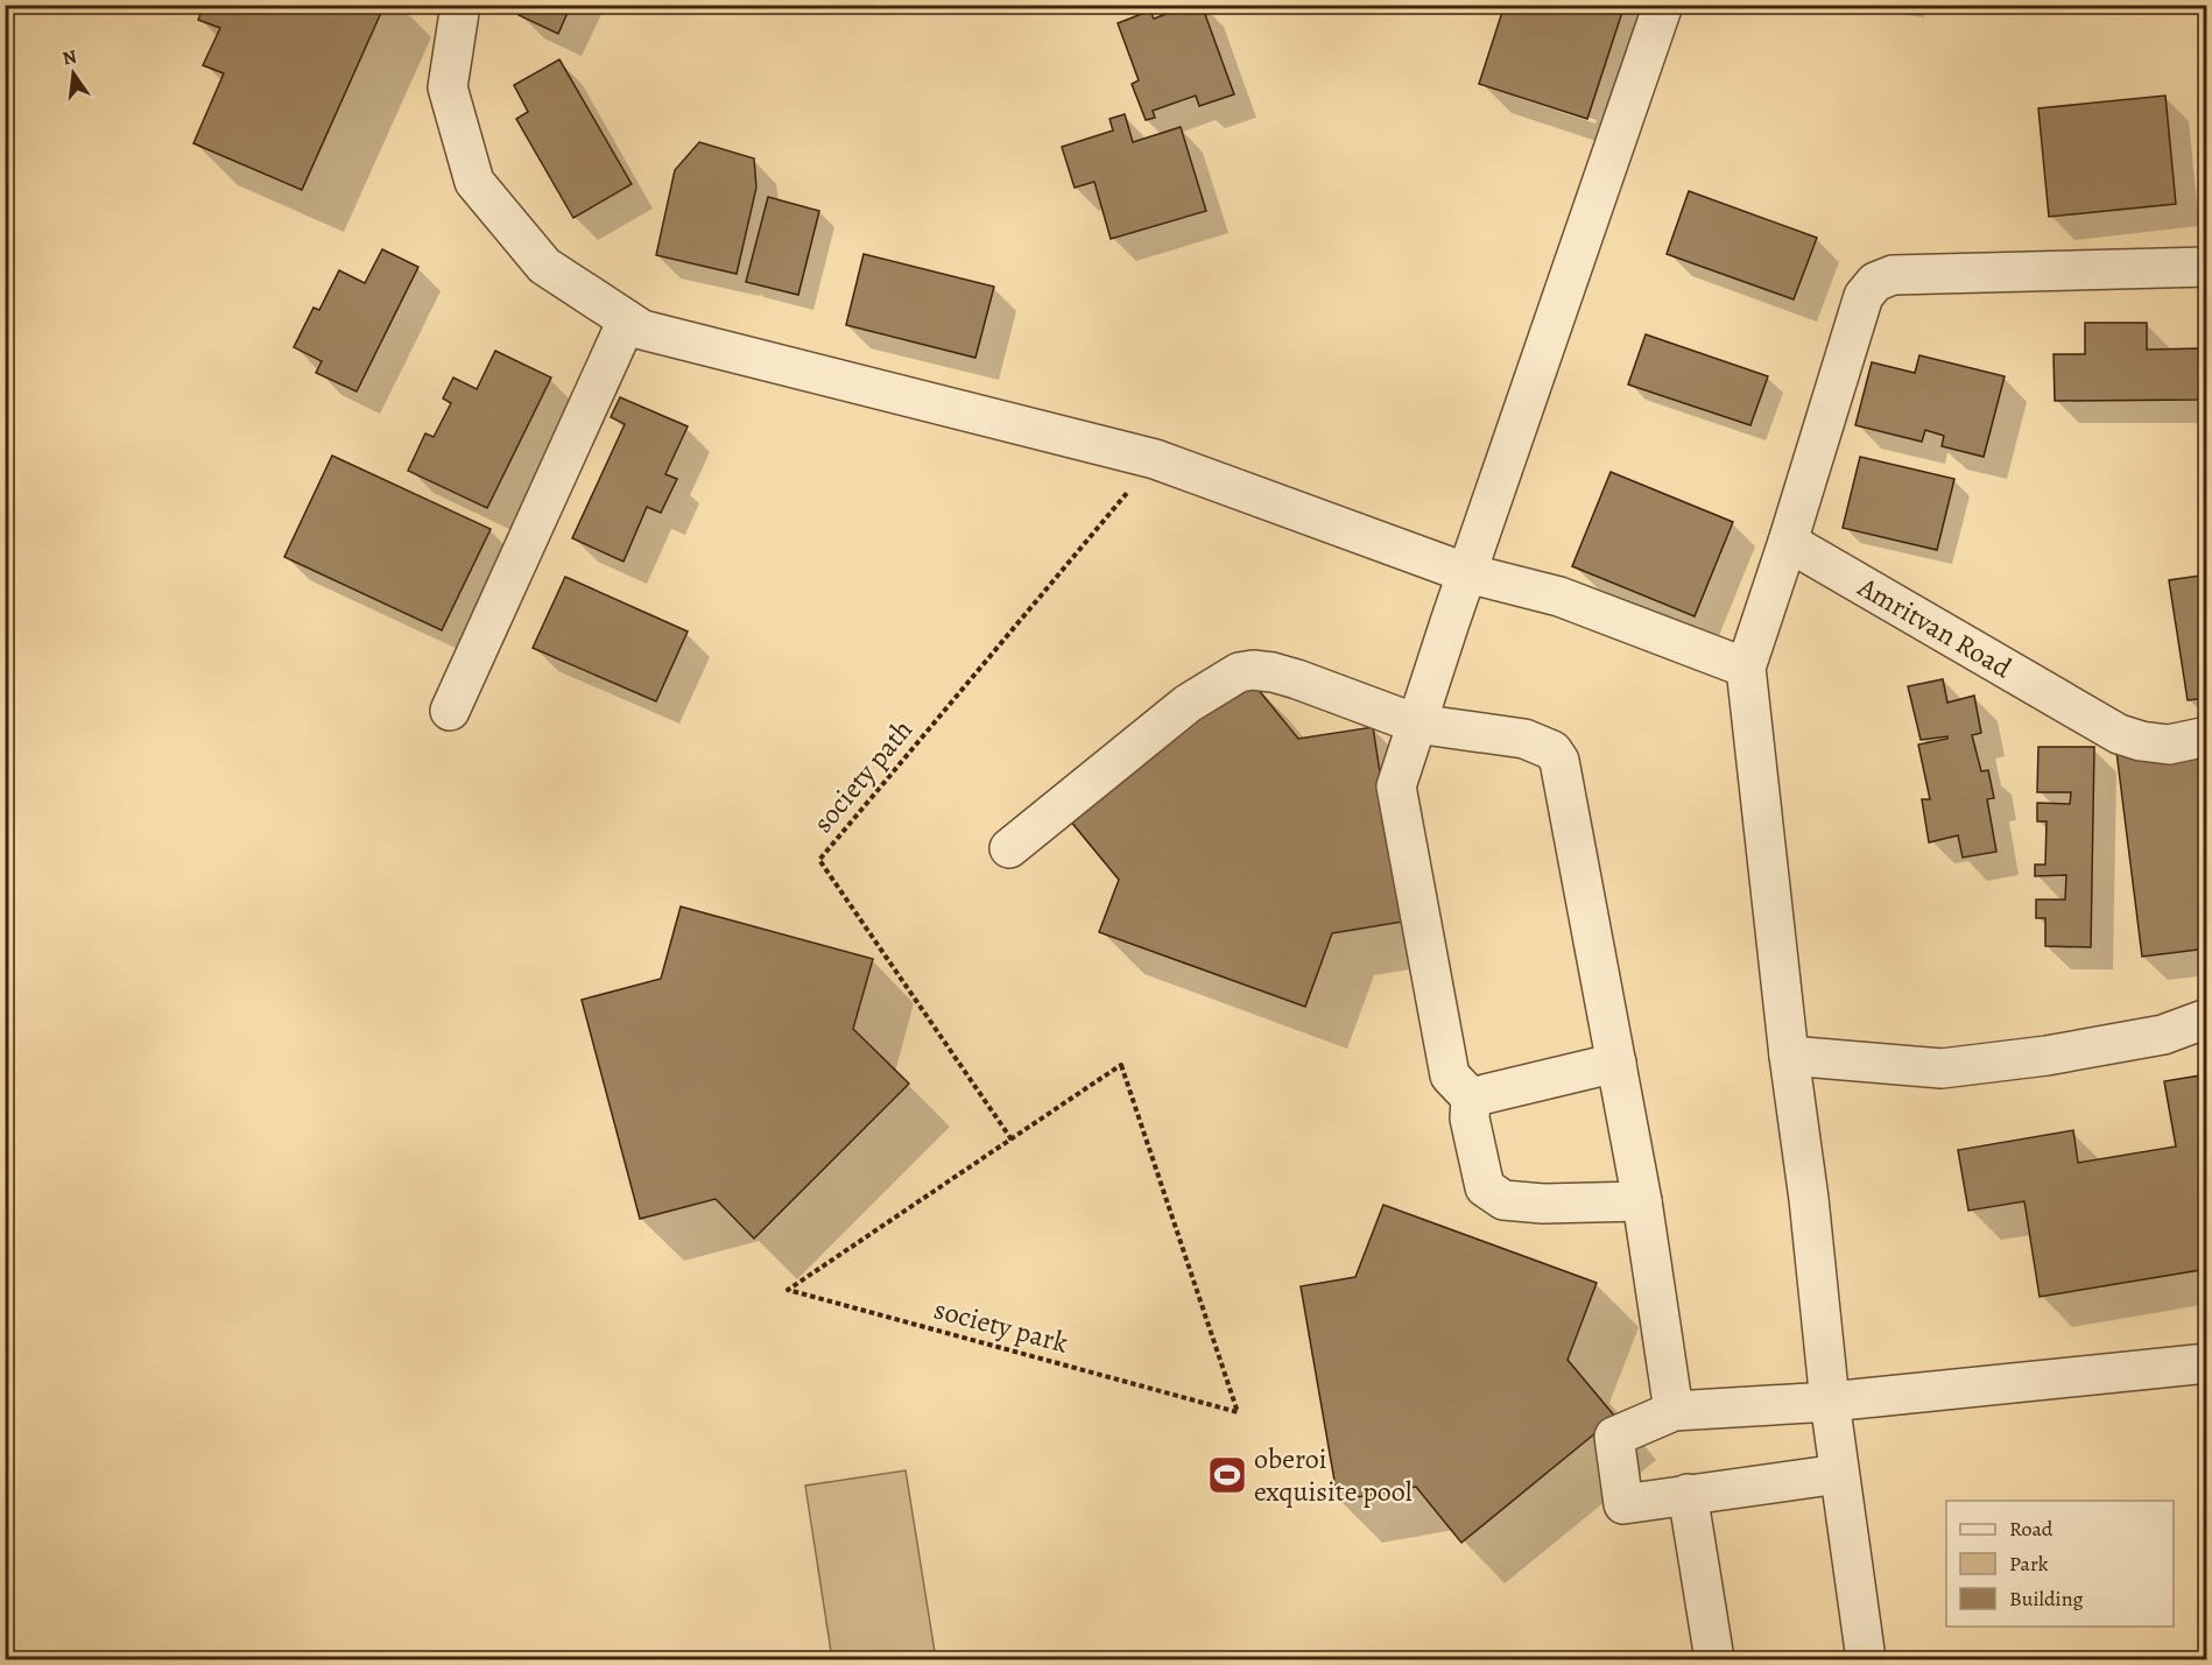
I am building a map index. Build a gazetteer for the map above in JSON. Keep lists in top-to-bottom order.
{
  "streets": {
    "street": ["Amritvan Road"],
    "path": ["society path", "society park"]
  },
  "crossings": [
    ["society path", "society park"]
  ],
  "places": {
    "sports": ["oberoi exquisite pool"]
  },
  "legend": ["Road", "Park", "Building"],
  "north": "top"
}
